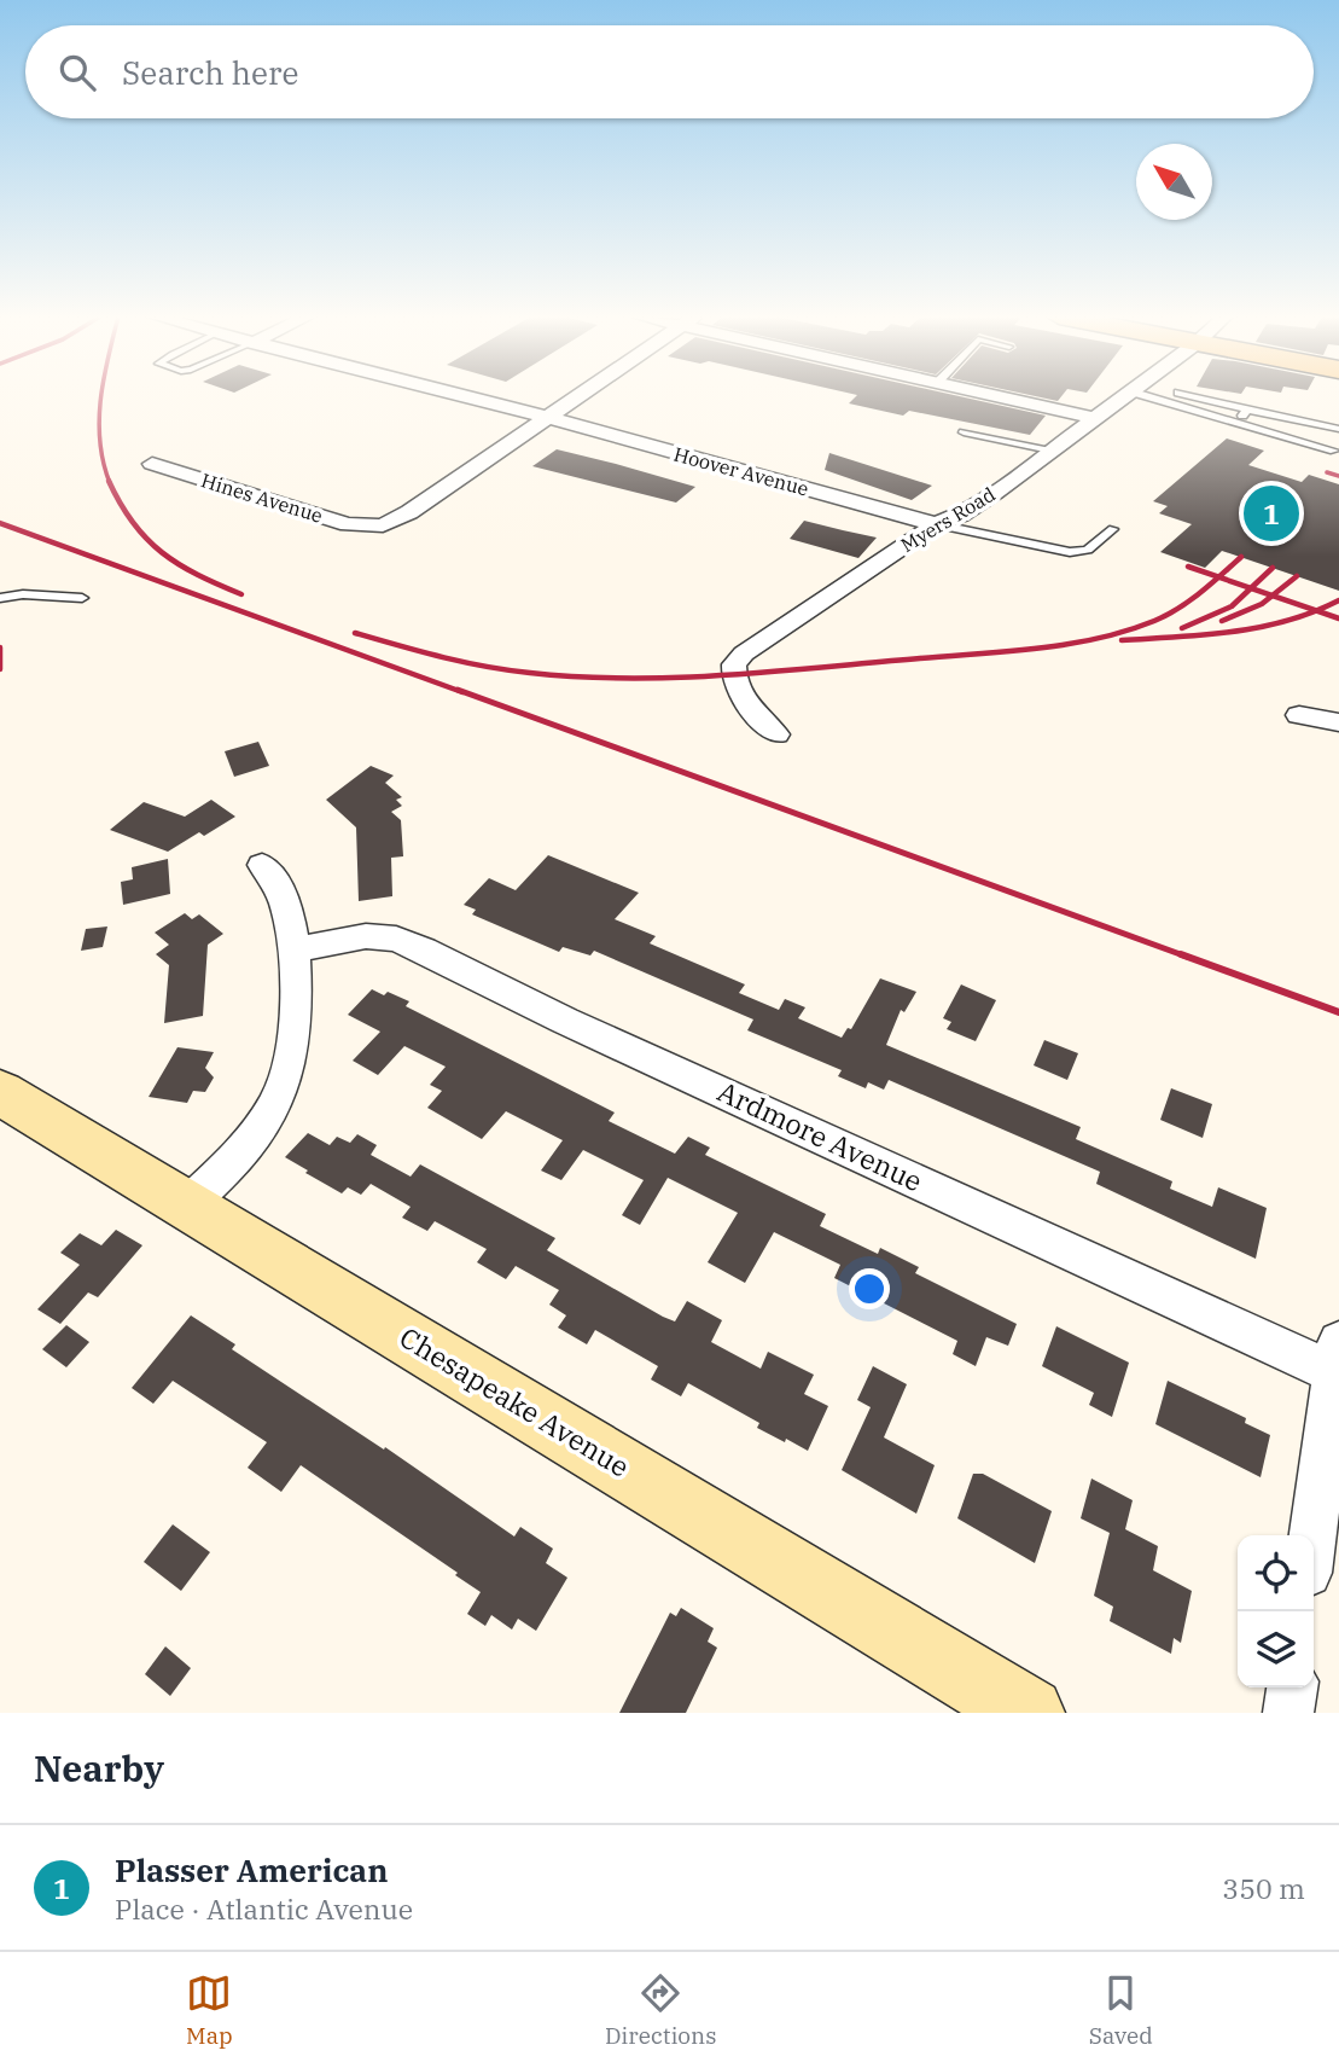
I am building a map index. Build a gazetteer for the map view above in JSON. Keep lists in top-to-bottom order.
{
  "streets": {
    "street": [
      "Hoover Avenue",
      "Hines Avenue",
      "Myers Road",
      "Ardmore Avenue",
      "Chesapeake Avenue"
    ]
  },
  "crossings": [
    ["Hoover Avenue", "Hines Avenue"],
    ["Hoover Avenue", "Myers Road"]
  ],
  "north": "top left",
  "page": {
    "search": "Search here",
    "pins": "1",
    "heading": "Nearby",
    "list": [
      {
        "mark": "1",
        "name": "Plasser American",
        "note": "Place · Atlantic Avenue",
        "value": "350 m"
      }
    ],
    "nav": ["Map", "Directions", "Saved"]
  }
}
